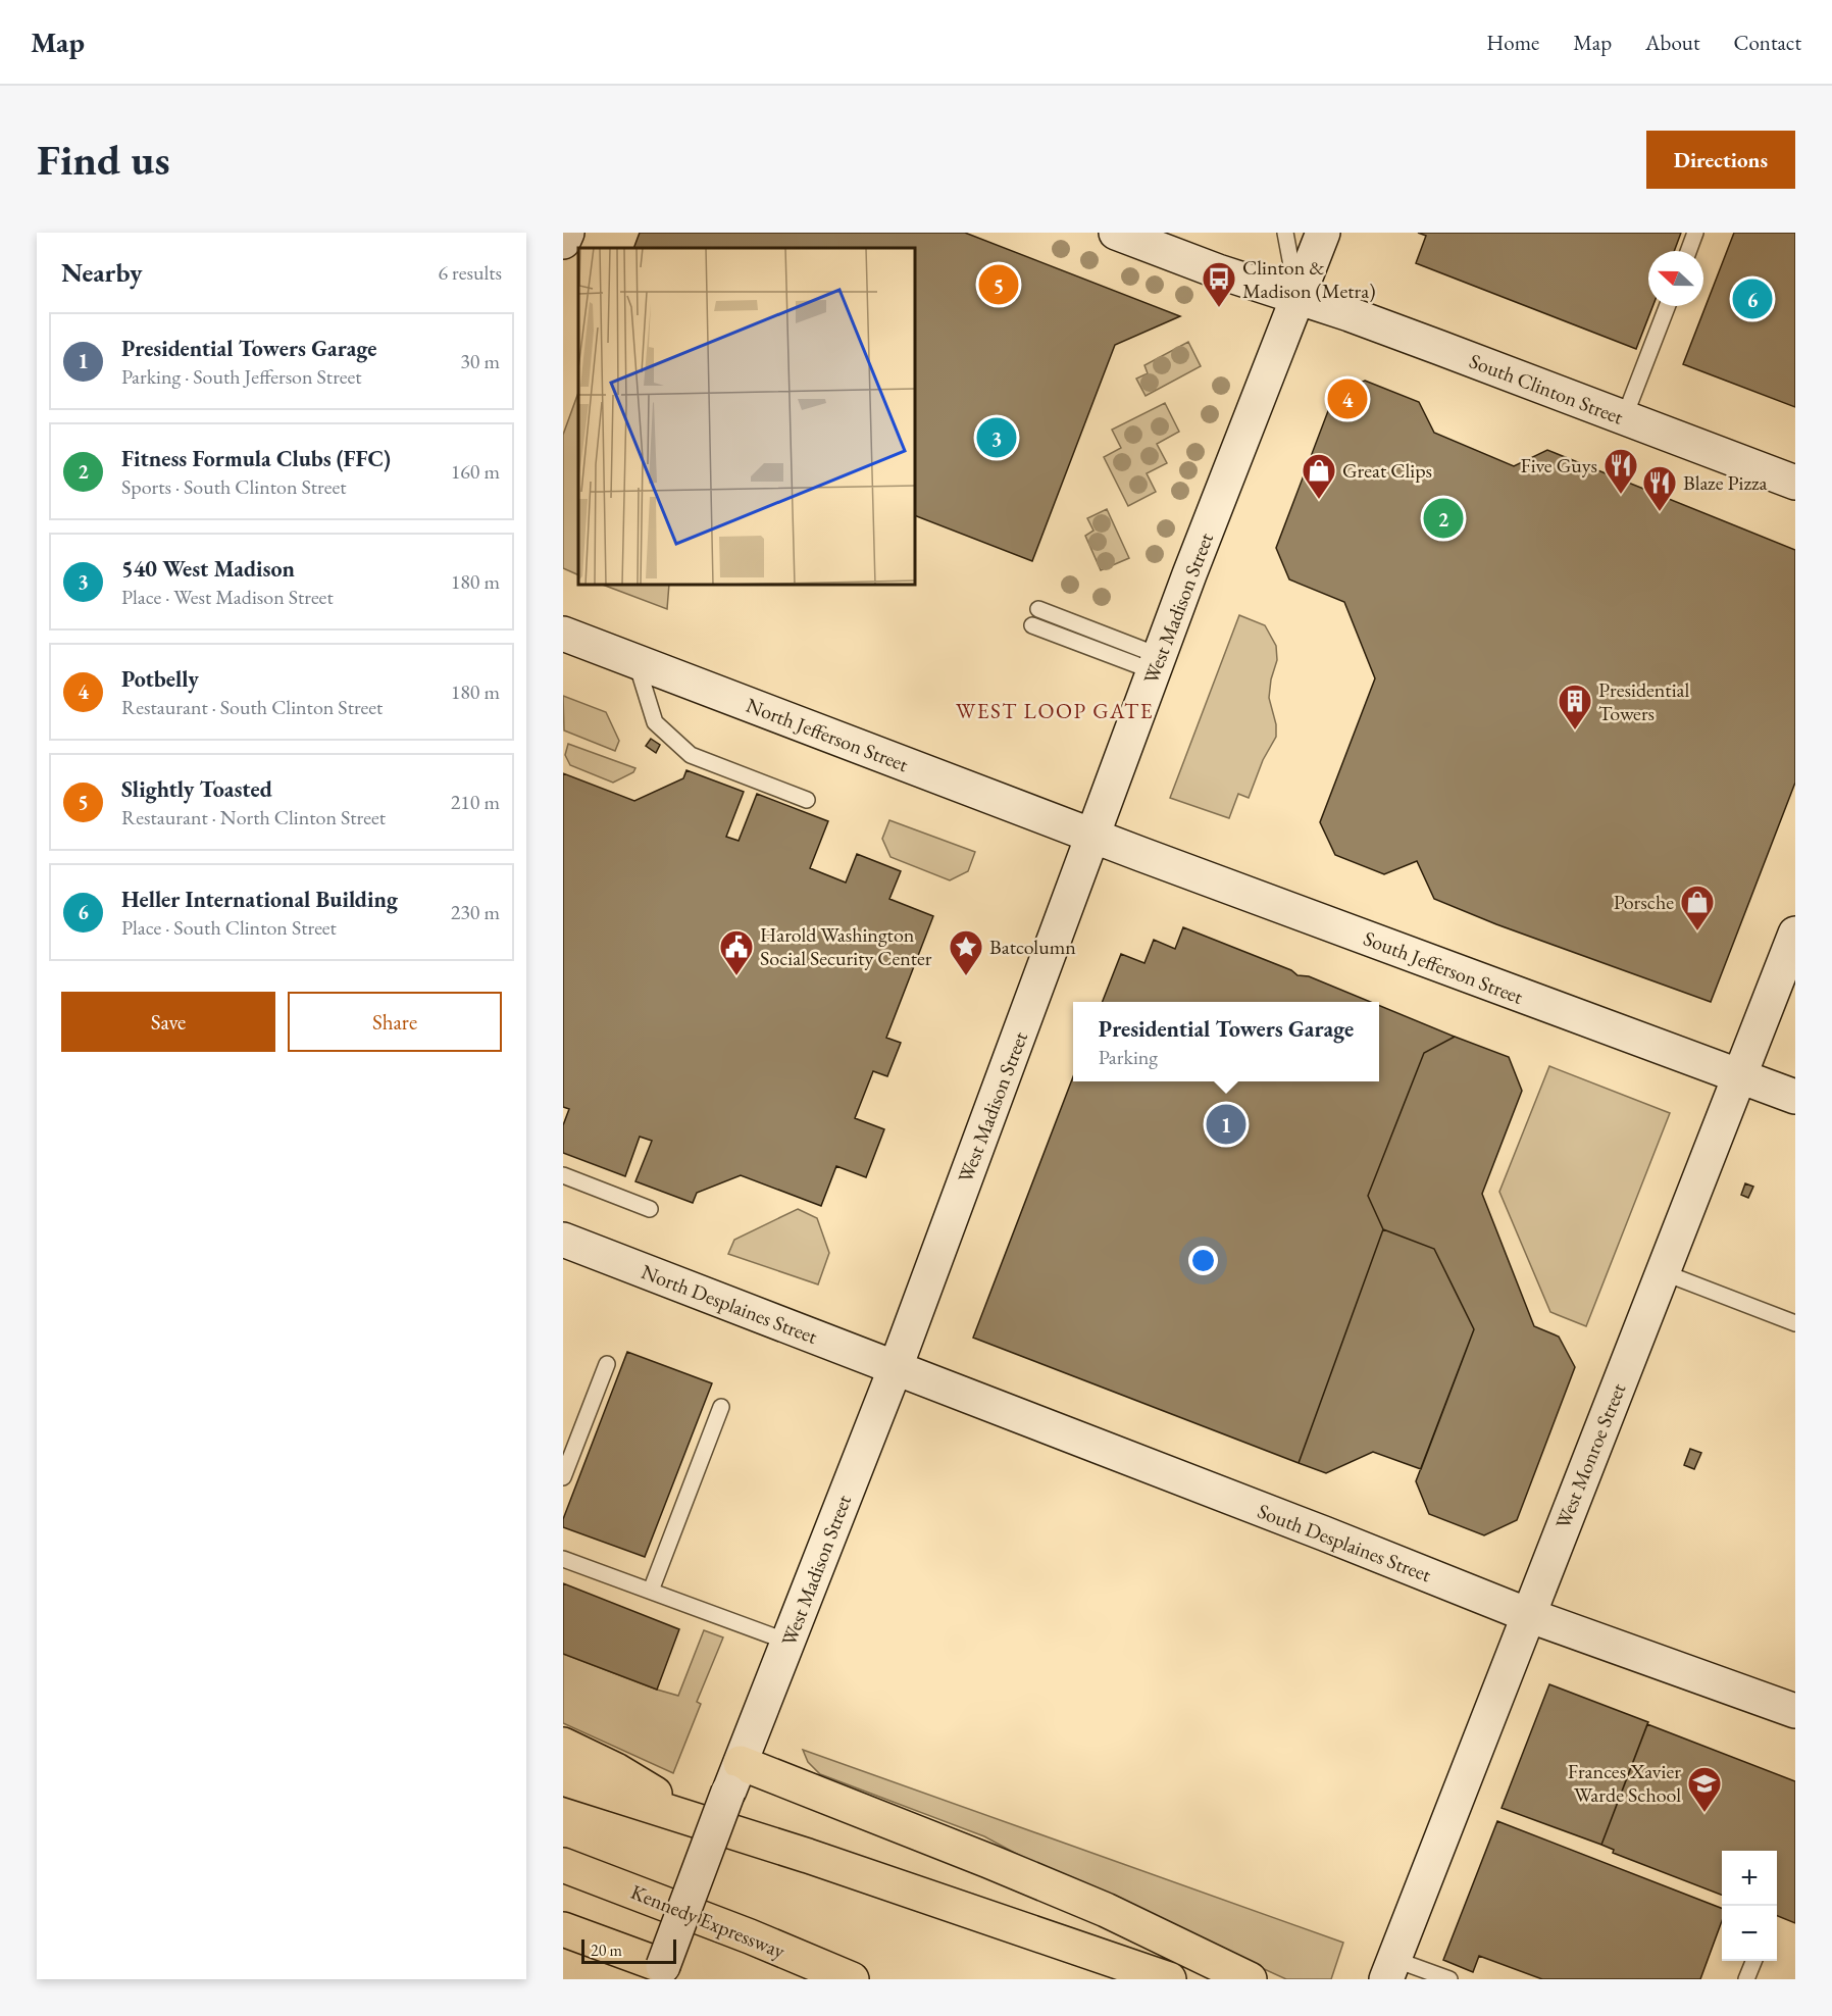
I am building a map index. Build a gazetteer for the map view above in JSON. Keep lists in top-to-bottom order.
{
  "streets": {
    "highway": ["Kennedy Expressway"],
    "main road": [
      "South Clinton Street",
      "West Madison Street",
      "North Jefferson Street",
      "South Jefferson Street",
      "North Desplaines Street",
      "West Monroe Street",
      "South Desplaines Street"
    ]
  },
  "crossings": [
    ["South Clinton Street", "West Madison Street"],
    ["West Madison Street", "North Jefferson Street"],
    ["West Madison Street", "South Jefferson Street"],
    ["West Madison Street", "North Desplaines Street"],
    ["West Madison Street", "South Desplaines Street"],
    ["North Jefferson Street", "South Jefferson Street"],
    ["South Jefferson Street", "West Monroe Street"],
    ["North Desplaines Street", "South Desplaines Street"],
    ["West Monroe Street", "South Desplaines Street"]
  ],
  "districts": ["WEST LOOP GATE"],
  "places": {
    "bus stop": ["Clinton & Madison (Metra)"],
    "restaurant": ["Five Guys", "Blaze Pizza"],
    "shop": ["Great Clips", "Porsche"],
    "building": ["Presidential Towers"],
    "public building": ["Harold Washington Social Security Center"],
    "place": ["Batcolumn"],
    "school or university": ["Frances Xavier Warde School"]
  },
  "scale_bar": "20 m",
  "north": "left",
  "page": {
    "header": "Map",
    "nav": [
      "Home",
      "Map",
      "About",
      "Contact"
    ],
    "buttons": [
      "Directions",
      ["Save", "Share"]
    ],
    "title": "Find us",
    "heading": ["Nearby", "6 results"],
    "pins": [
      "5",
      "6",
      "4",
      "3",
      "2",
      "1"
    ],
    "list": [
      {
        "mark": "1",
        "name": "Presidential Towers Garage",
        "note": "Parking · South Jefferson Street",
        "value": "30 m"
      },
      {
        "mark": "2",
        "name": "Fitness Formula Clubs (FFC)",
        "note": "Sports · South Clinton Street",
        "value": "160 m"
      },
      {
        "mark": "3",
        "name": "540 West Madison",
        "note": "Place · West Madison Street",
        "value": "180 m"
      },
      {
        "mark": "4",
        "name": "Potbelly",
        "note": "Restaurant · South Clinton Street",
        "value": "180 m"
      },
      {
        "mark": "5",
        "name": "Slightly Toasted",
        "note": "Restaurant · North Clinton Street",
        "value": "210 m"
      },
      {
        "mark": "6",
        "name": "Heller International Building",
        "note": "Place · South Clinton Street",
        "value": "230 m"
      }
    ],
    "popup": ["Presidential Towers Garage", "Parking"],
    "map_buttons": ["+", "−"],
    "scale": "20 m"
  }
}
